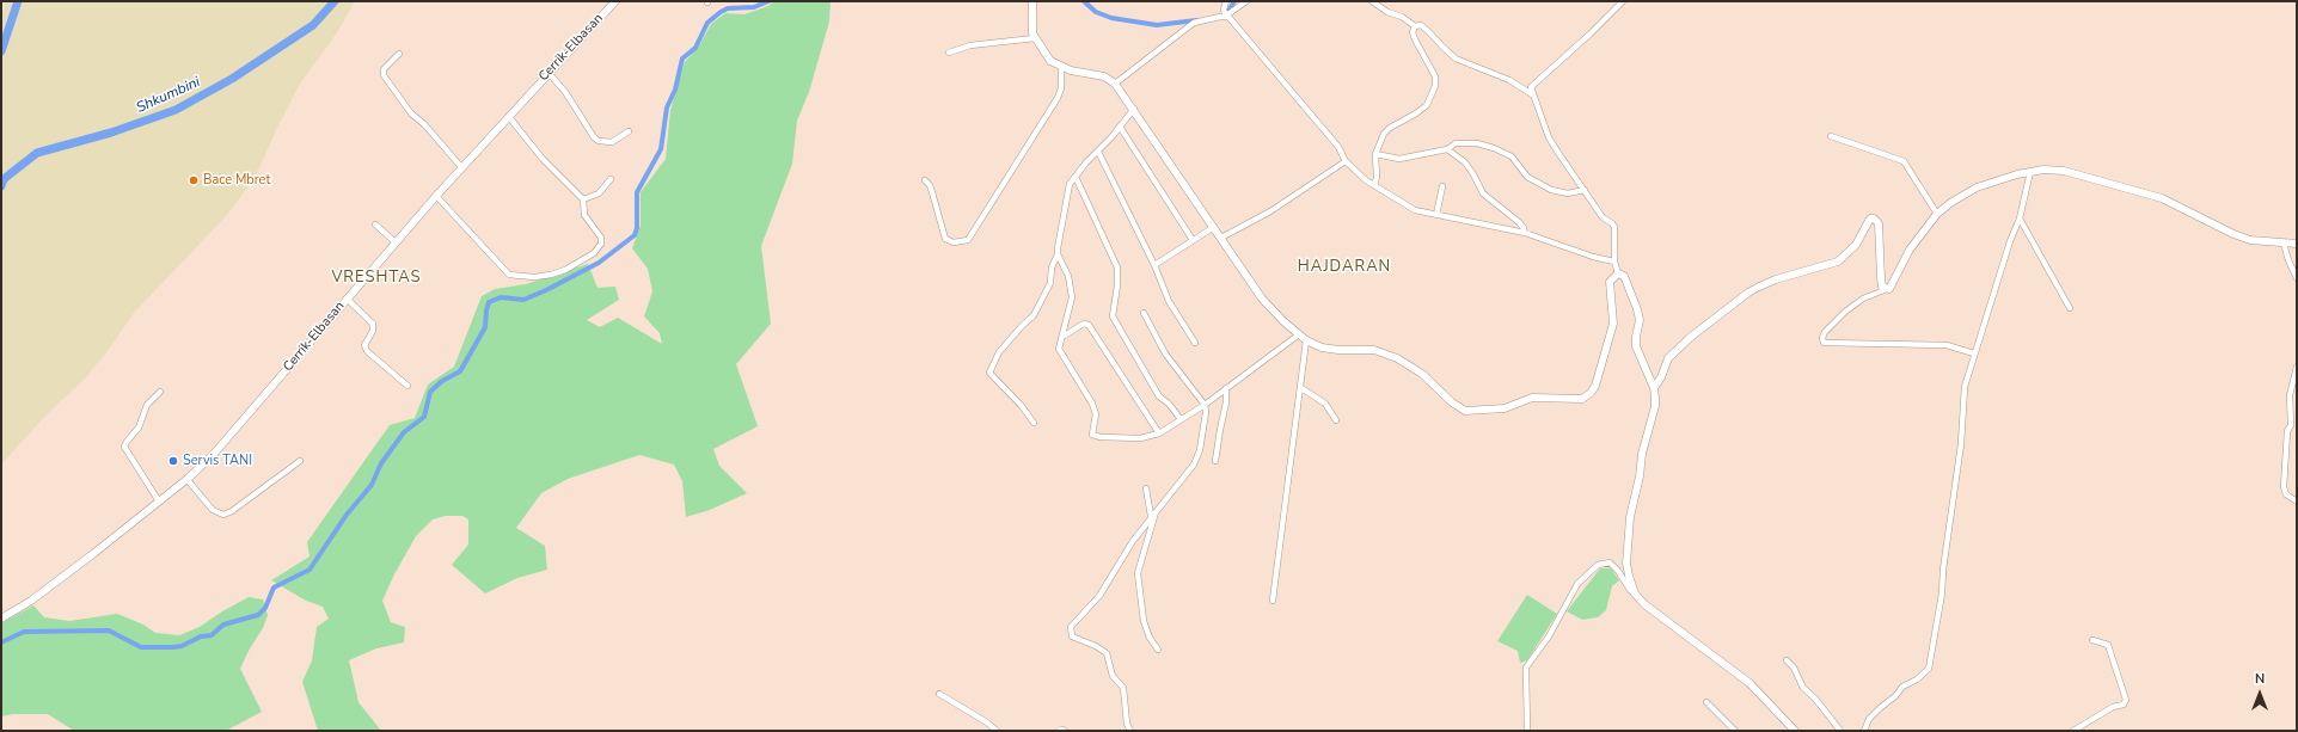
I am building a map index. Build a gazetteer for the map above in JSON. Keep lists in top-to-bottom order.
{
  "streets": {
    "main road": ["Cerrik-Elbasan"]
  },
  "districts": ["HAJDARAN", "VRESHTAS"],
  "water": ["Shkumbini"],
  "places": ["Bace Mbret", "Servis TANI"],
  "north": "top"
}
